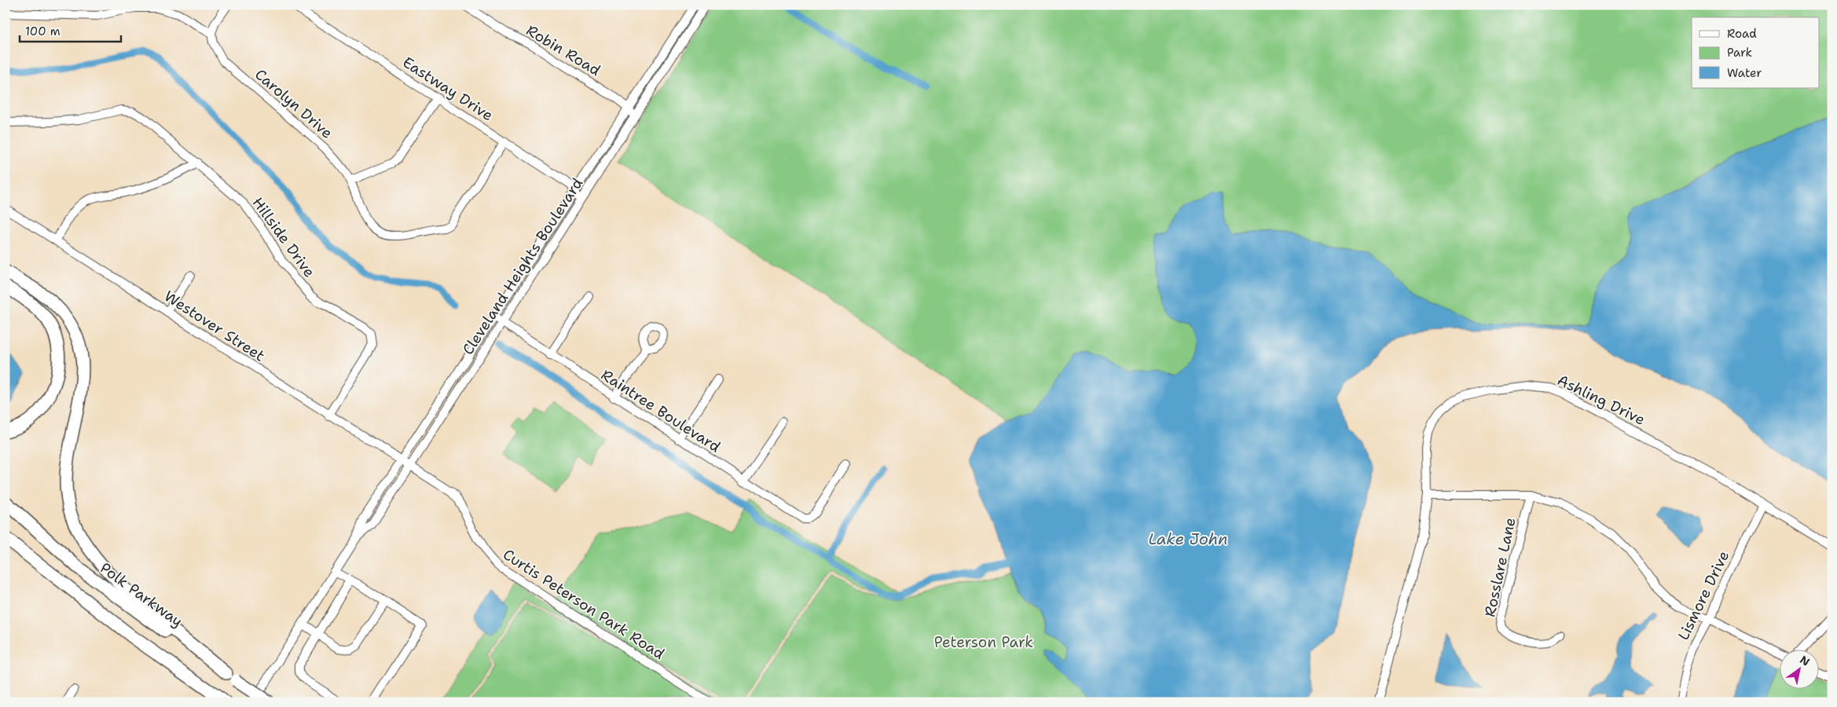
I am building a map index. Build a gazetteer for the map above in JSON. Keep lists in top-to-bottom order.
{
  "streets": {
    "highway": ["Polk Parkway"],
    "street": [
      "Robin Road",
      "Eastway Drive",
      "Carolyn Drive",
      "Hillside Drive",
      "Cleveland Heights Boulevard",
      "Westover Street",
      "Ashling Drive",
      "Raintree Boulevard",
      "Rosslare Lane",
      "Lismore Drive",
      "Curtis Peterson Park Road"
    ]
  },
  "crossings": [
    ["Robin Road", "Cleveland Heights Boulevard"],
    ["Eastway Drive", "Carolyn Drive"],
    ["Eastway Drive", "Cleveland Heights Boulevard"],
    ["Hillside Drive", "Westover Street"],
    ["Cleveland Heights Boulevard", "Westover Street"],
    ["Cleveland Heights Boulevard", "Raintree Boulevard"],
    ["Cleveland Heights Boulevard", "Curtis Peterson Park Road"],
    ["Westover Street", "Curtis Peterson Park Road"],
    ["Ashling Drive", "Lismore Drive"]
  ],
  "water": ["Lake John"],
  "parks": ["Peterson Park"],
  "legend": ["Road", "Park", "Water"],
  "scale_bar": "100 m",
  "north": "top right"
}
